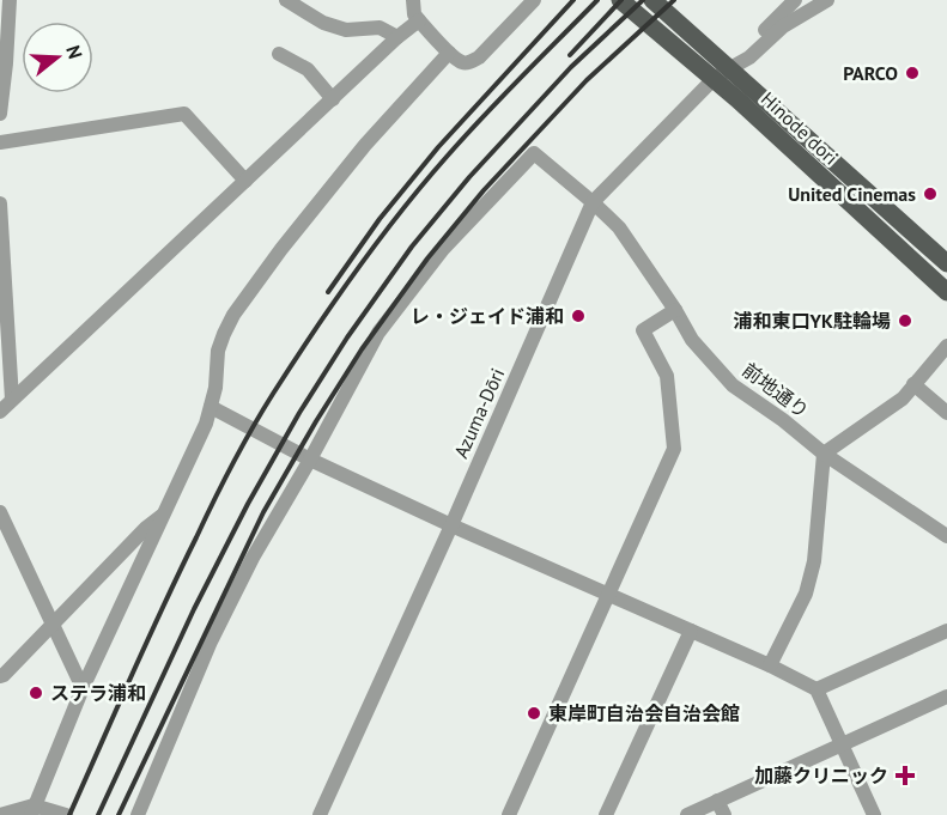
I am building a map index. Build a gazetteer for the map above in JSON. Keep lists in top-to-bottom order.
{
  "streets": {
    "main road": ["Hinode dori"],
    "street": ["前地通り", "Azuma-Dōri"]
  },
  "crossings": [
    ["Hinode dori", "Azuma-Dōri"],
    ["前地通り", "Azuma-Dōri"]
  ],
  "places": {
    "other": [
      "PARCO",
      "United Cinemas",
      "レ・ジェイド浦和",
      "浦和東口YK駐輪場",
      "ステラ浦和",
      "東岸町自治会自治会館"
    ],
    "health": ["加藤クリニック"]
  },
  "north": "right"
}
